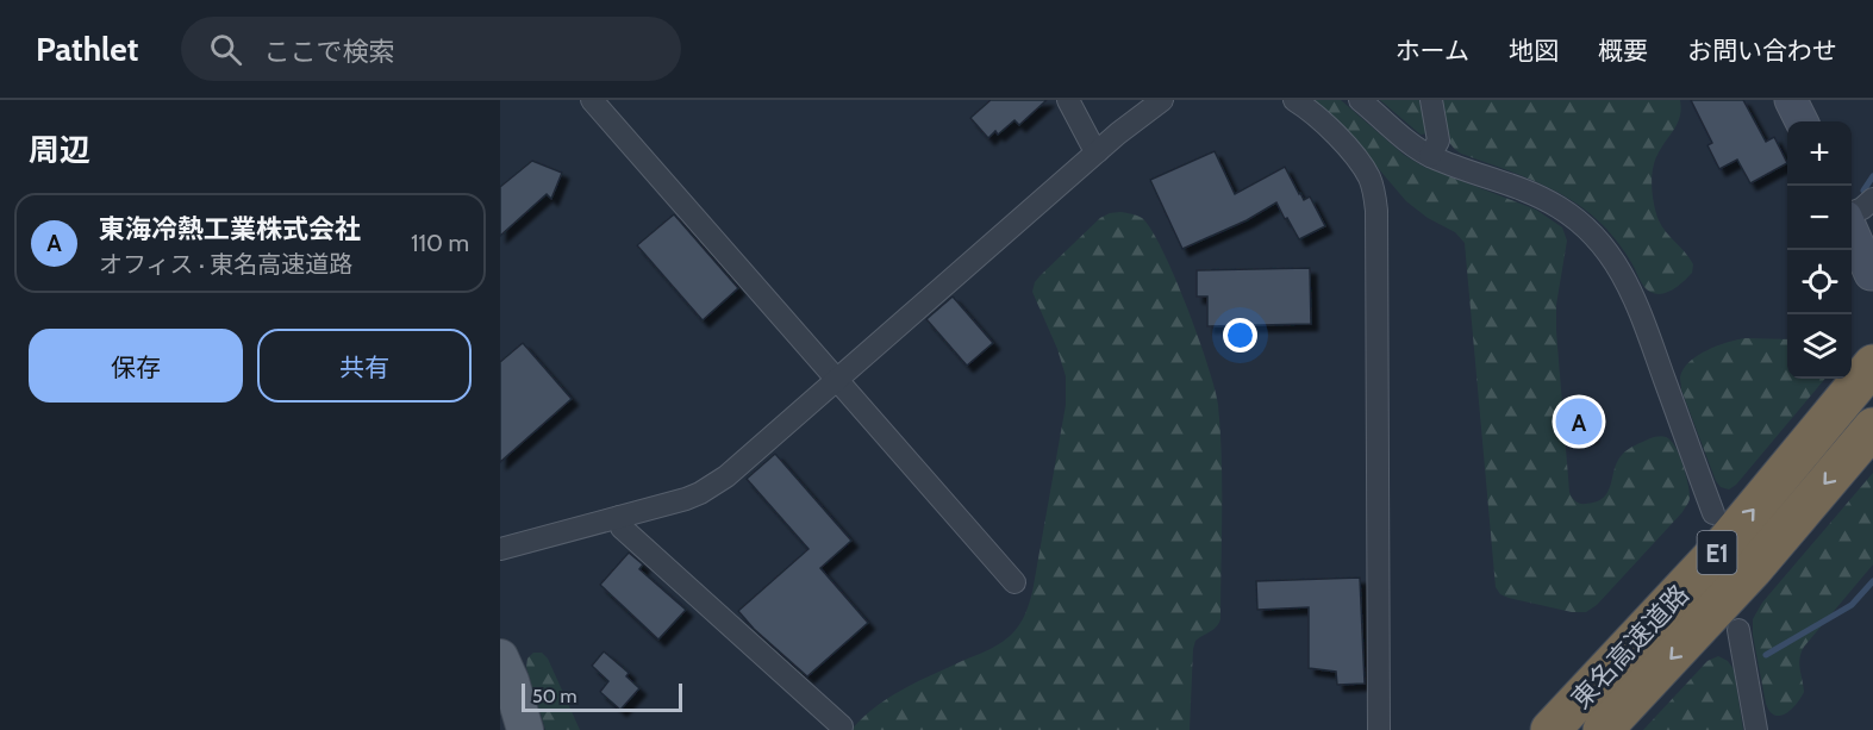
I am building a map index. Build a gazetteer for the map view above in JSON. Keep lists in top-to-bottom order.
{
  "streets": {
    "highway": ["E1", "東名高速道路"]
  },
  "scale_bar": "50 m",
  "page": {
    "header": "Pathlet",
    "search": "ここで検索",
    "nav": [
      "ホーム",
      "地図",
      "概要",
      "お問い合わせ"
    ],
    "heading": "周辺",
    "map_buttons": ["+", "−"],
    "list": [
      {
        "mark": "A",
        "name": "東海冷熱工業株式会社",
        "note": "オフィス · 東名高速道路",
        "value": "110 m"
      }
    ],
    "buttons": ["保存", "共有"],
    "pins": "A",
    "scale": "50 m"
  }
}
